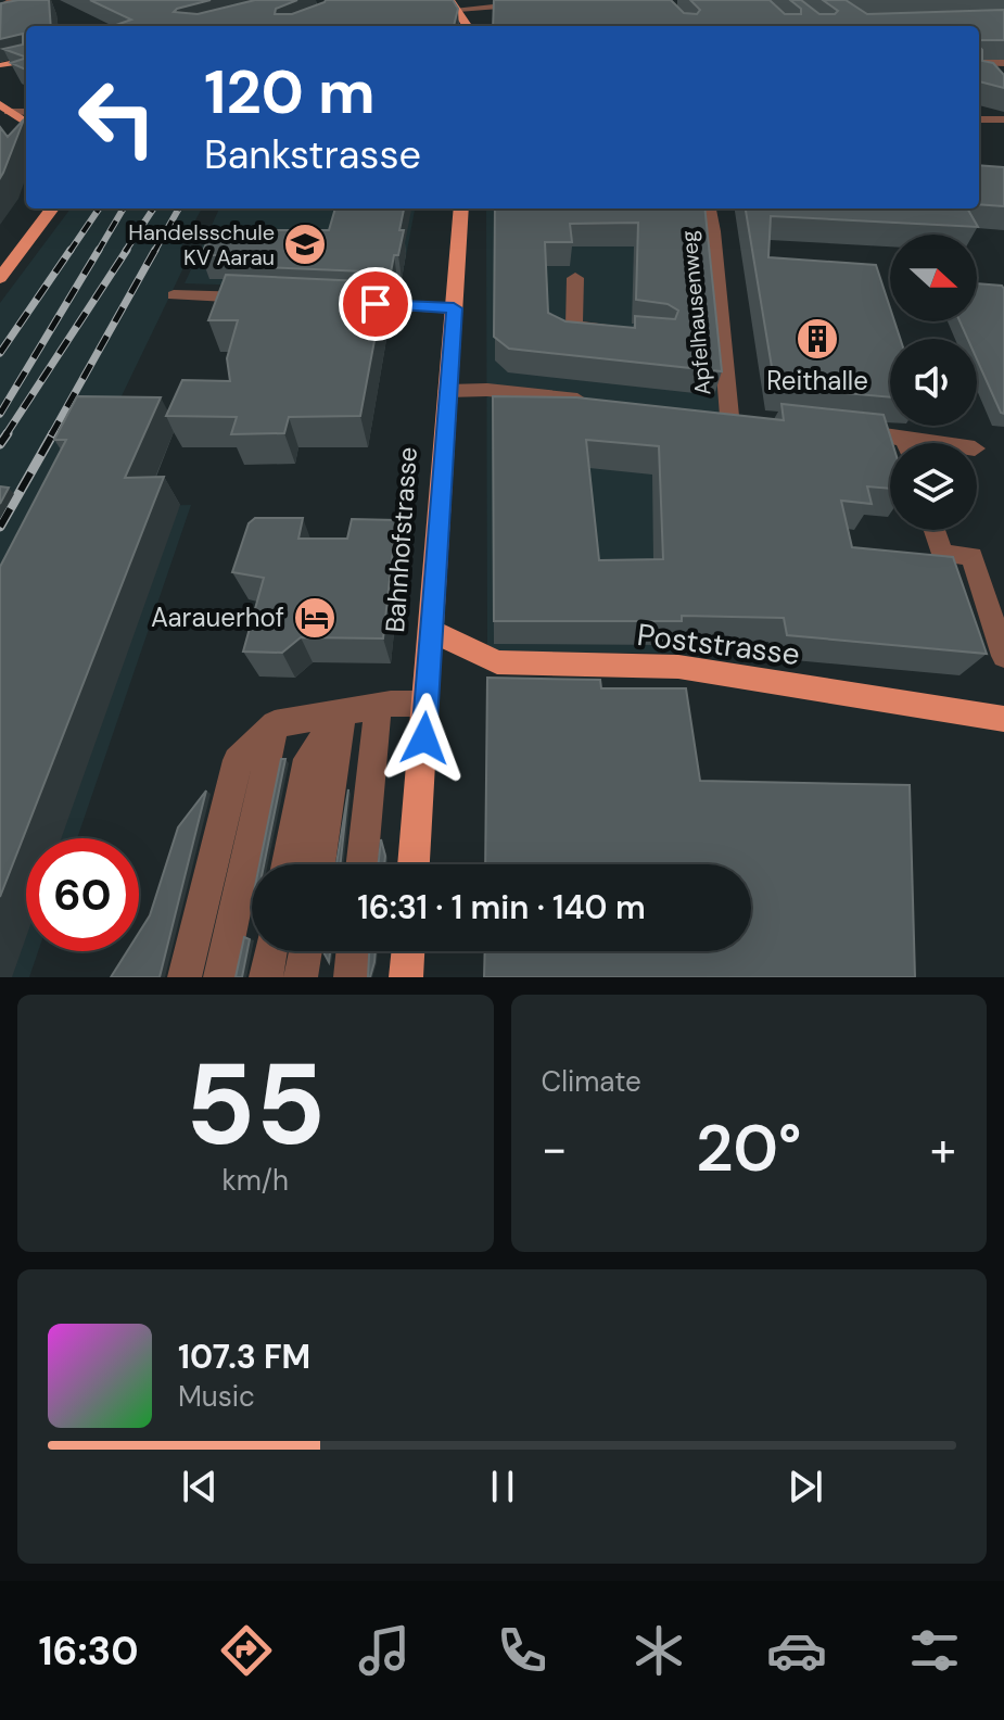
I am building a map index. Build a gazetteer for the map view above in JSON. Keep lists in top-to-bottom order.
{
  "streets": {
    "main road": ["Bahnhofstrasse", "Poststrasse"],
    "street": ["Apfelhausenweg"]
  },
  "crossings": [
    ["Bahnhofstrasse", "Poststrasse"]
  ],
  "places": {
    "school or university": ["Handelsschule KV Aarau"],
    "building": ["Reithalle"],
    "hotel": ["Aarauerhof"]
  },
  "north": "right",
  "page": {
    "turn": ["120 m", "Bankstrasse"],
    "limit": "60",
    "trip": "16:31 · 1 min · 140 m",
    "tile": [
      ["55", "km/h"],
      "Climate"
    ],
    "heat": ["−", "20°", "+"],
    "song": ["107.3 FM", "Music"],
    "tabs": "16:30"
  }
}
